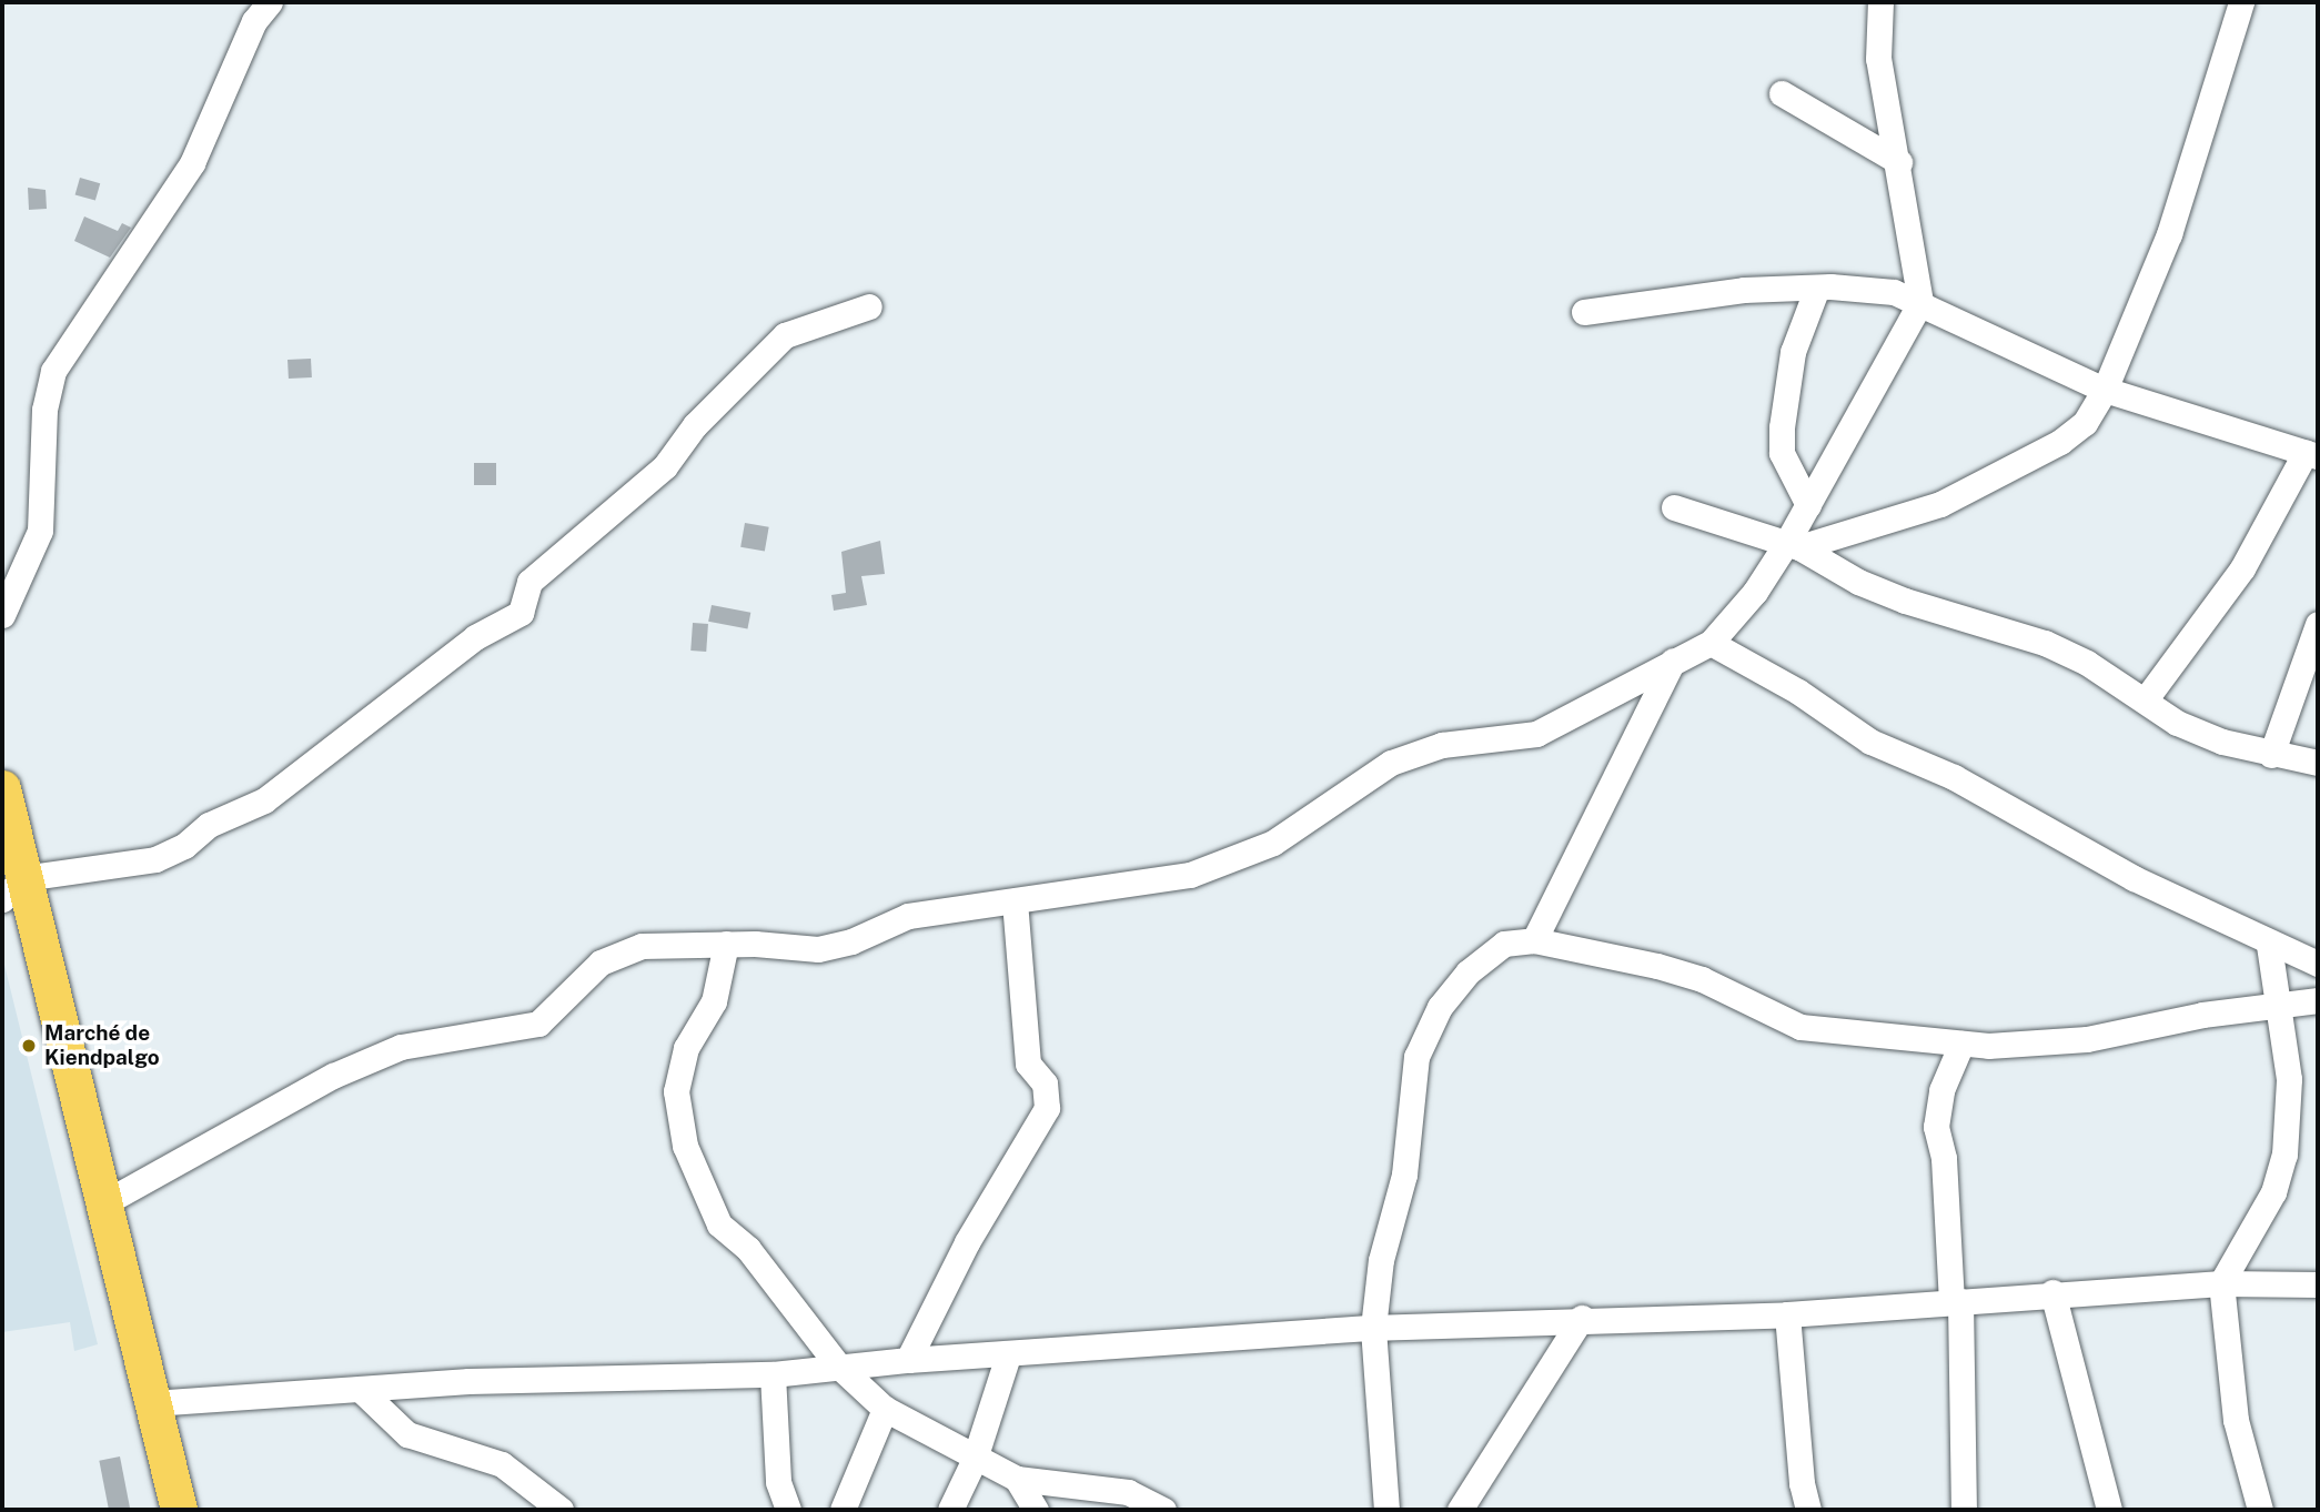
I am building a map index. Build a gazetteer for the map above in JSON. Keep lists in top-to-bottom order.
{
  "places": ["Marché de Kiendpalgo"]
}
